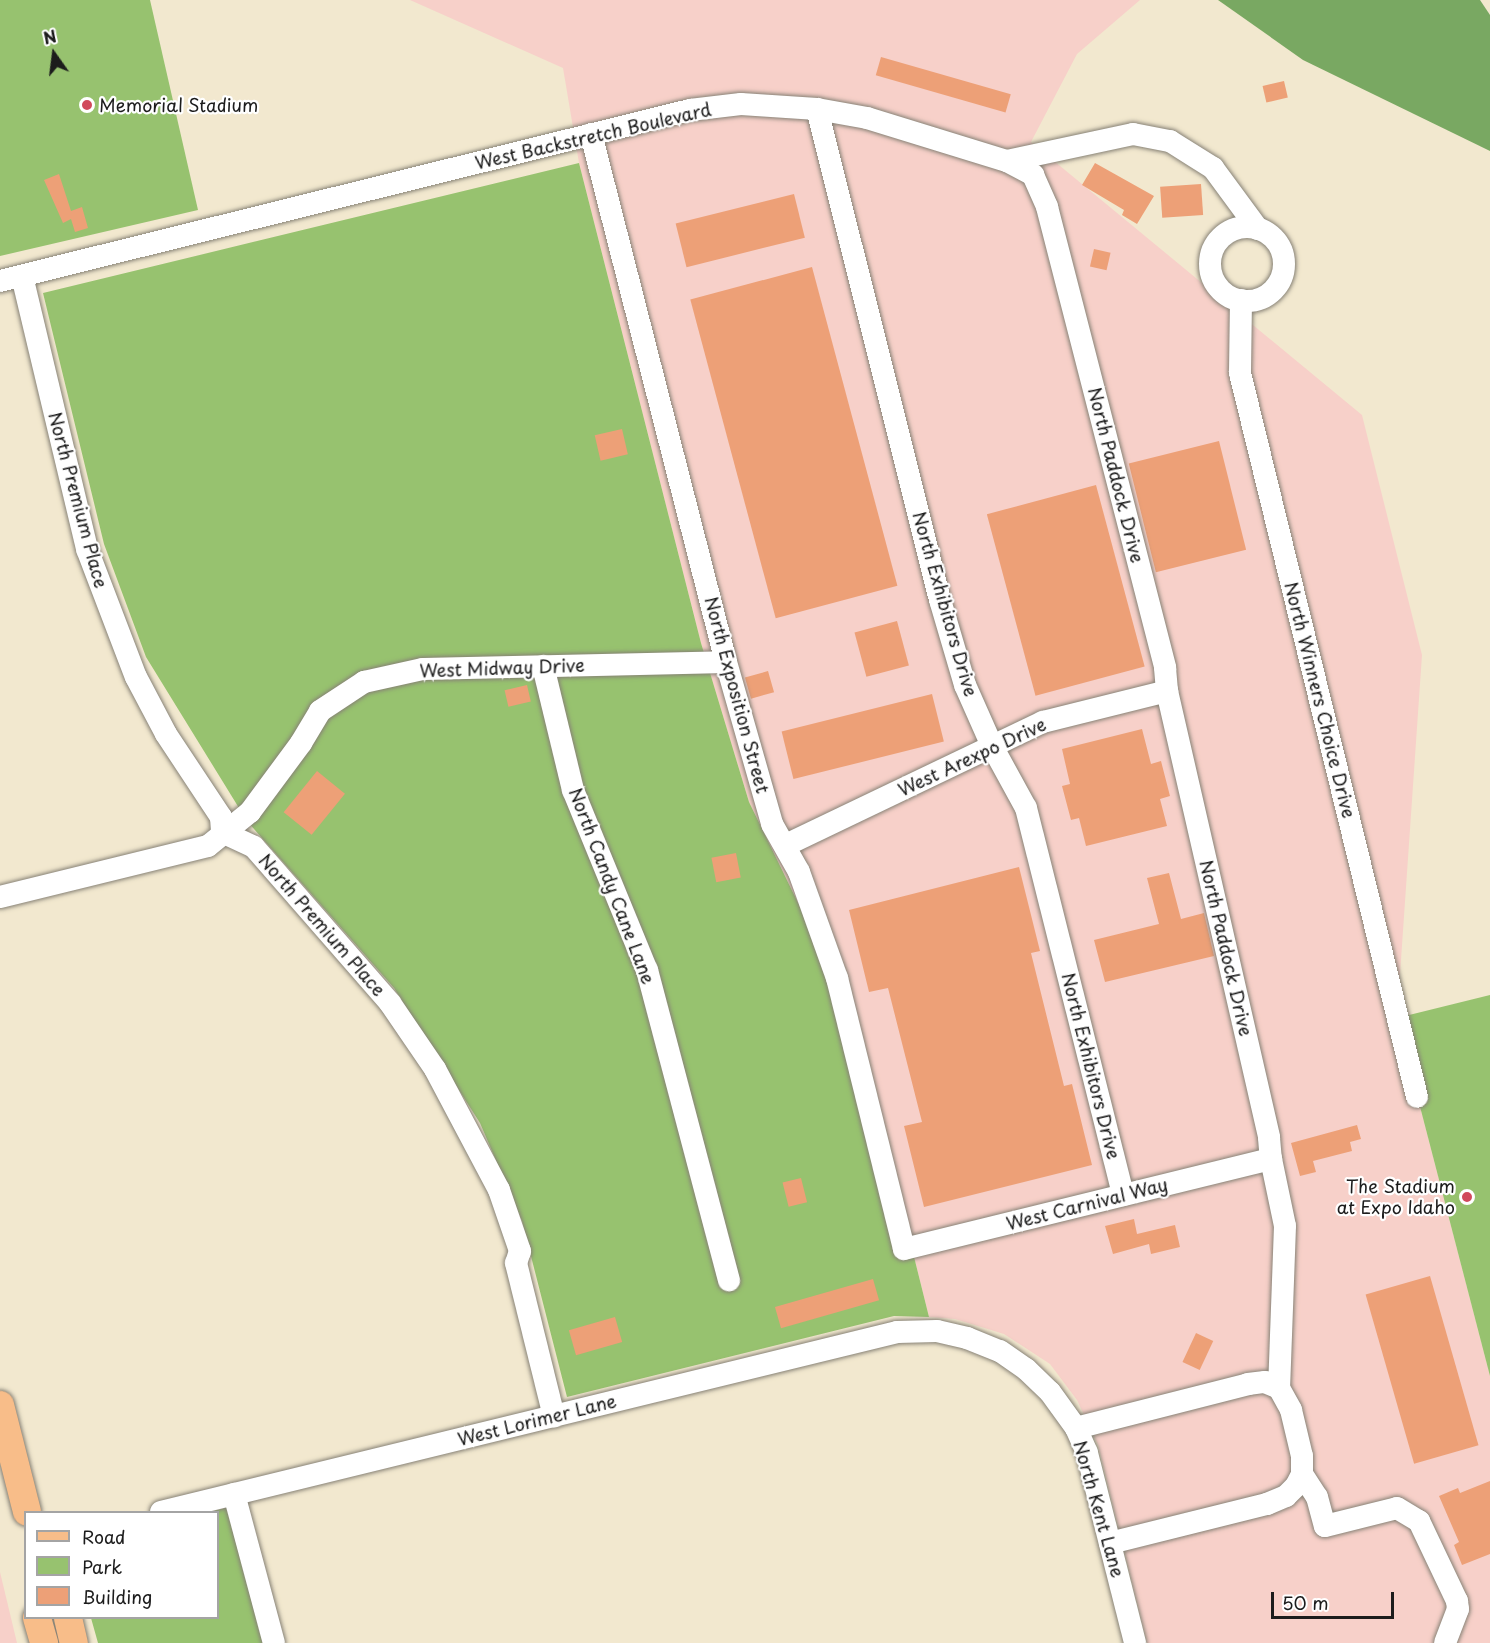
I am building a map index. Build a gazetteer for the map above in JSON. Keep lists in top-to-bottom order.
{
  "streets": {
    "street": [
      "West Backstretch Boulevard",
      "North Paddock Drive",
      "North Premium Place",
      "North Exhibitors Drive",
      "West Midway Drive",
      "North Exposition Street",
      "North Winners Choice Drive",
      "West Arexpo Drive",
      "North Candy Cane Lane",
      "West Carnival Way",
      "West Lorimer Lane",
      "North Kent Lane"
    ]
  },
  "crossings": [
    ["West Backstretch Boulevard", "North Paddock Drive"],
    ["West Backstretch Boulevard", "North Premium Place"],
    ["West Backstretch Boulevard", "North Exhibitors Drive"],
    ["West Backstretch Boulevard", "North Exposition Street"],
    ["West Backstretch Boulevard", "North Winners Choice Drive"],
    ["North Paddock Drive", "West Arexpo Drive"],
    ["North Paddock Drive", "West Carnival Way"],
    ["North Premium Place", "West Midway Drive"],
    ["North Premium Place", "West Lorimer Lane"],
    ["North Exhibitors Drive", "West Arexpo Drive"],
    ["North Exhibitors Drive", "West Carnival Way"],
    ["West Midway Drive", "North Exposition Street"],
    ["West Midway Drive", "North Candy Cane Lane"],
    ["North Exposition Street", "West Arexpo Drive"],
    ["North Exposition Street", "West Carnival Way"],
    ["West Lorimer Lane", "North Kent Lane"]
  ],
  "places": ["Memorial Stadium", "The Stadium at Expo Idaho"],
  "legend": ["Road", "Park", "Building"],
  "scale_bar": "50 m",
  "north": "top"
}
